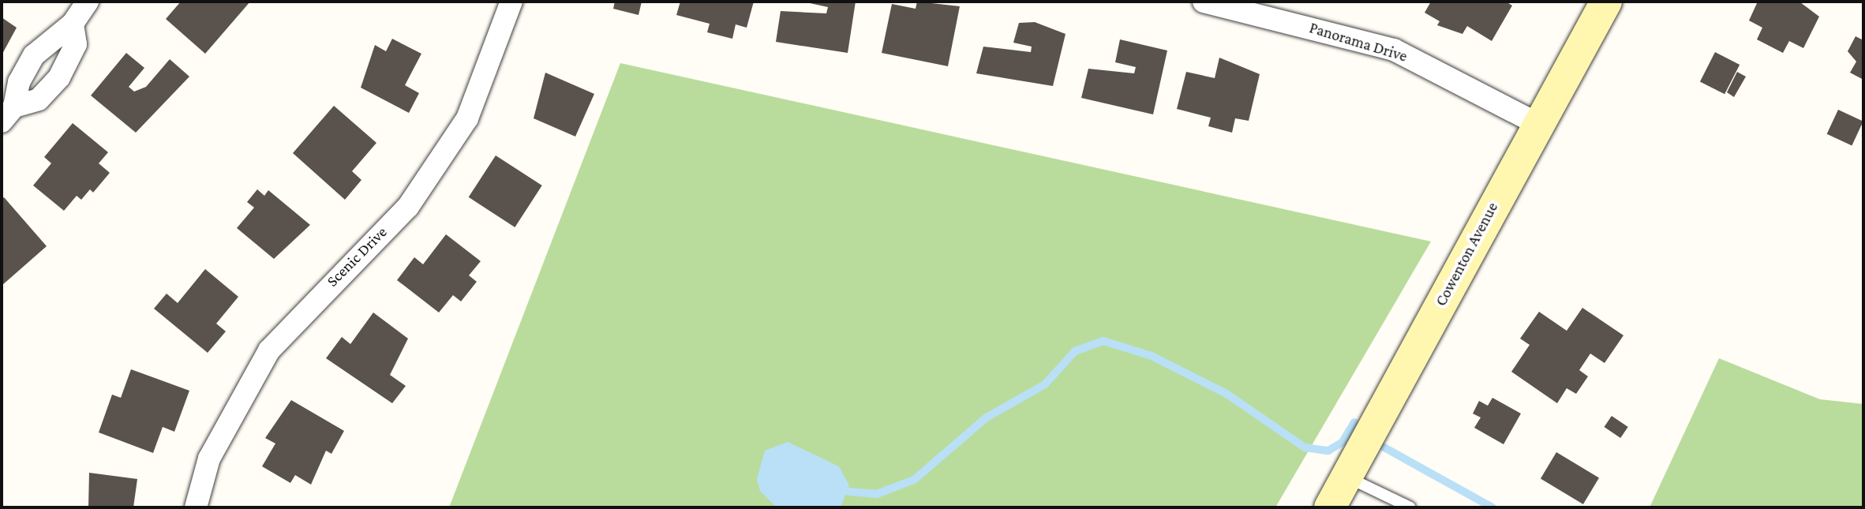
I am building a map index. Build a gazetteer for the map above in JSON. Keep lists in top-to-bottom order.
{
  "streets": {
    "street": ["Panorama Drive", "Cowenton Avenue", "Scenic Drive"]
  },
  "crossings": [
    ["Panorama Drive", "Cowenton Avenue"]
  ]
}
